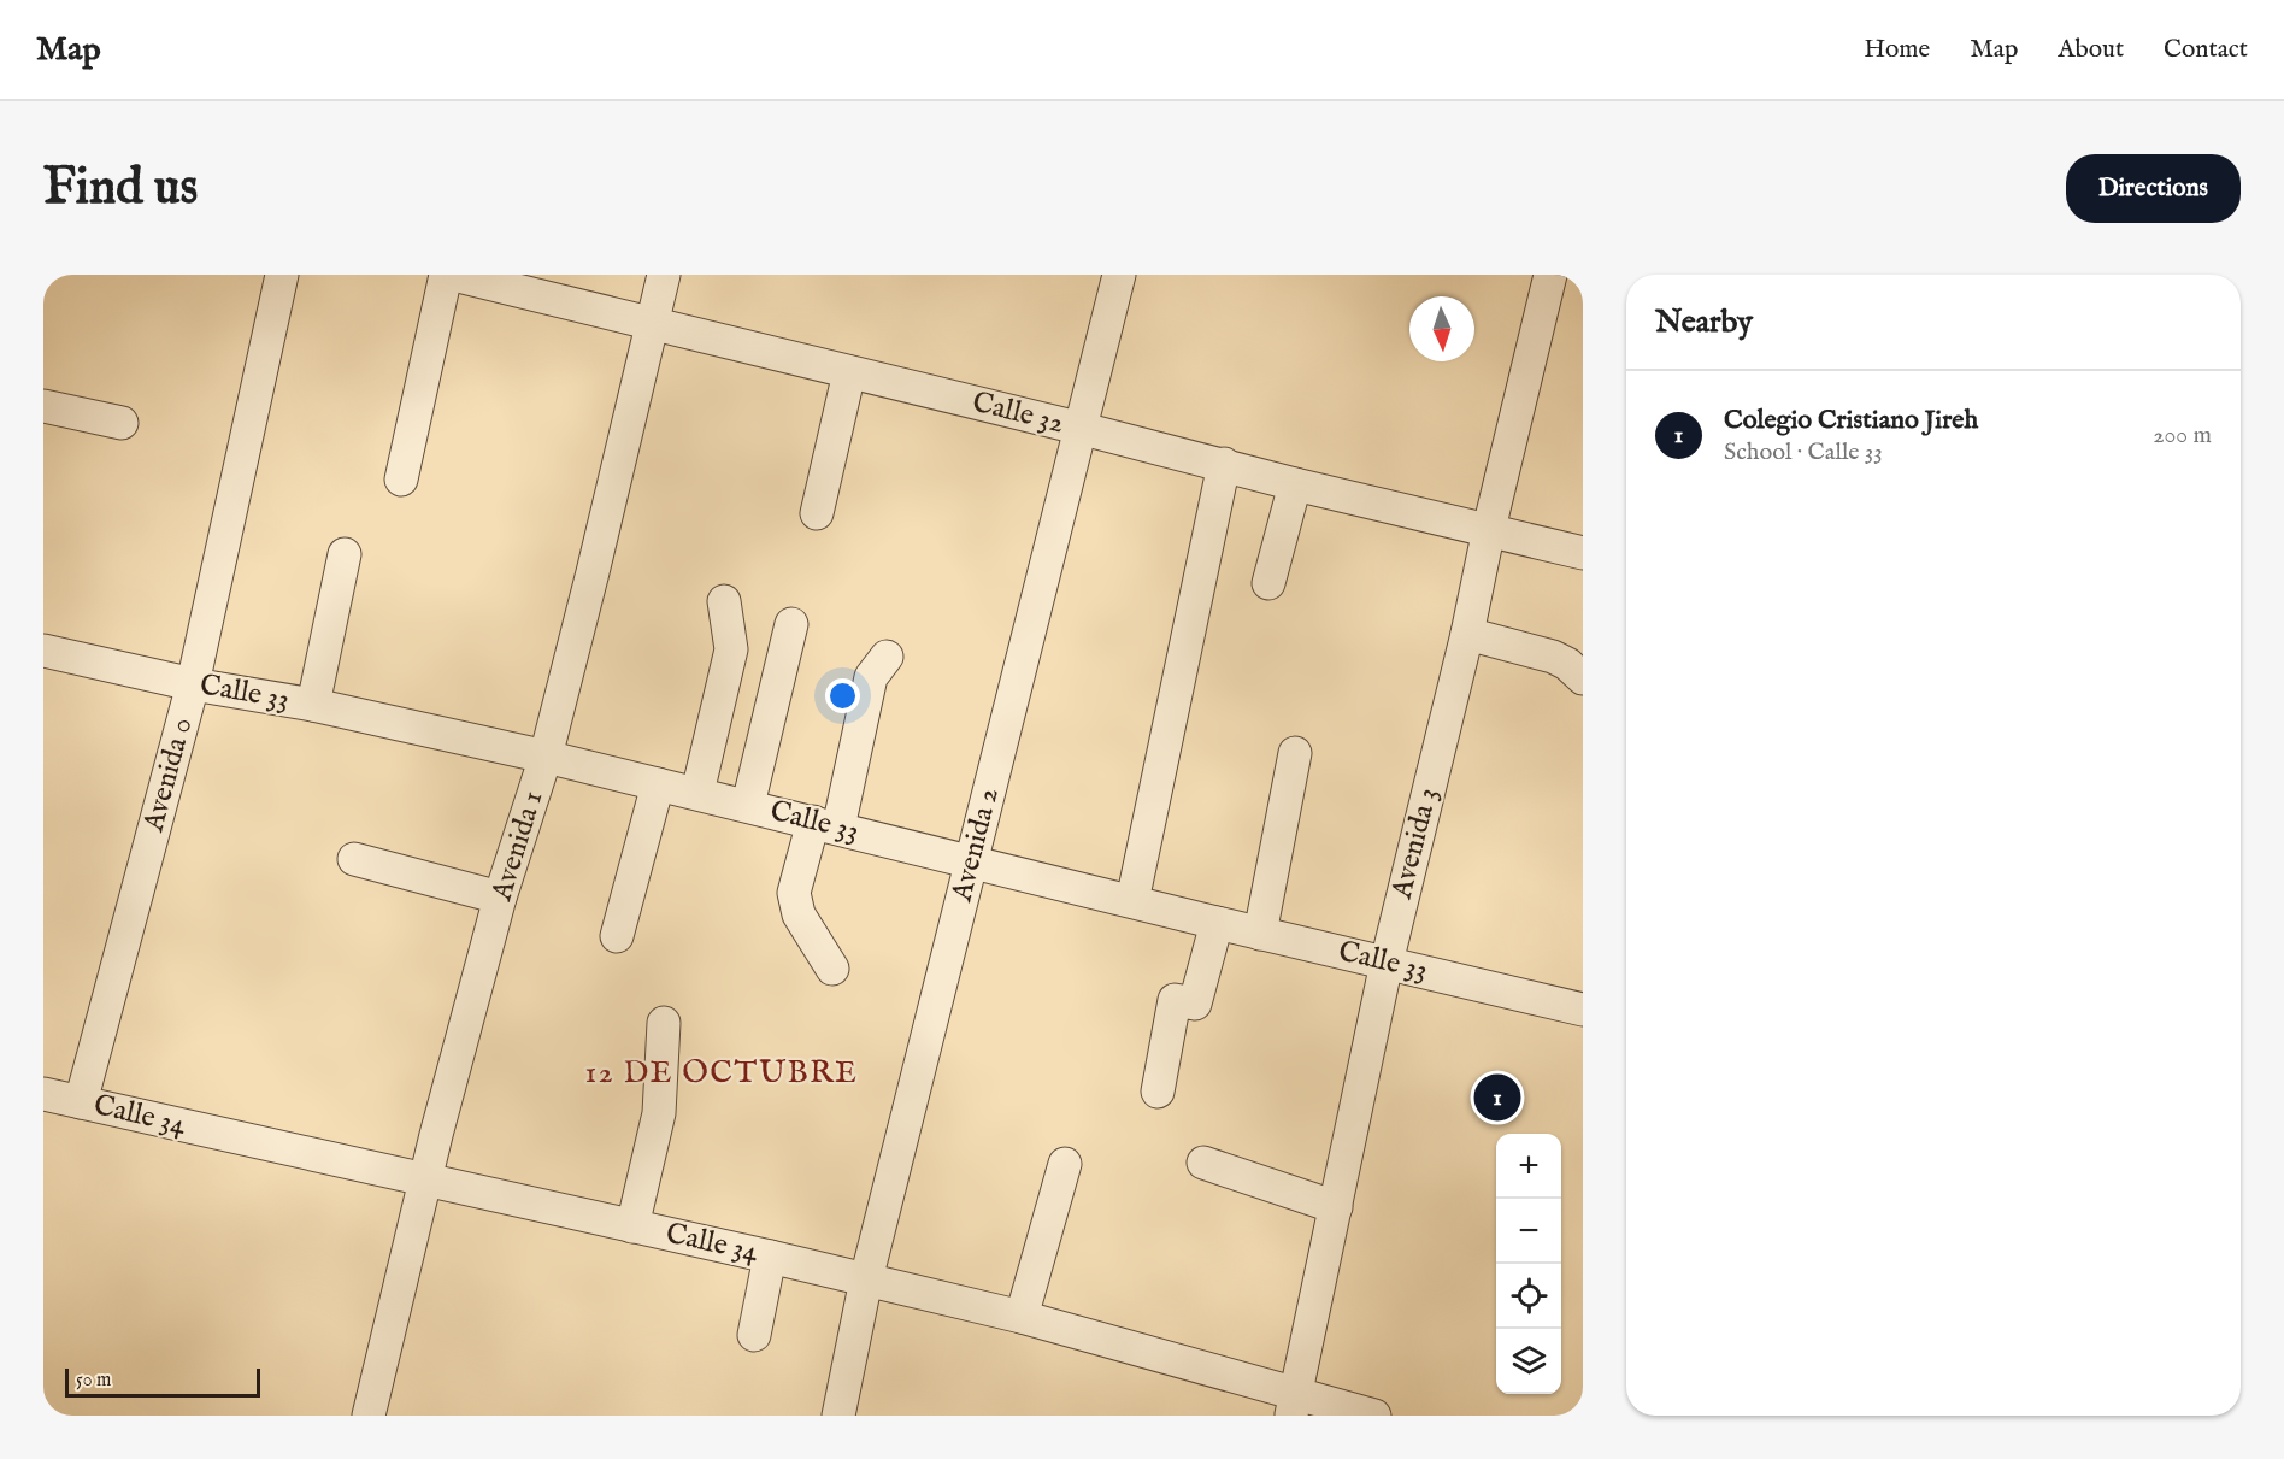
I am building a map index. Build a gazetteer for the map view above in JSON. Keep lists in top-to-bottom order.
{
  "streets": {
    "street": [
      "Calle 32",
      "Calle 33",
      "Avenida 0",
      "Avenida 3",
      "Avenida 2",
      "Avenida 1",
      "Calle 34"
    ]
  },
  "crossings": [
    ["Calle 32", "Avenida 3"],
    ["Calle 32", "Avenida 2"],
    ["Calle 32", "Avenida 1"],
    ["Calle 33", "Avenida 0"],
    ["Calle 33", "Avenida 3"],
    ["Calle 33", "Avenida 2"],
    ["Calle 33", "Avenida 1"],
    ["Avenida 0", "Calle 34"],
    ["Avenida 3", "Calle 34"],
    ["Avenida 2", "Calle 34"],
    ["Avenida 1", "Calle 34"]
  ],
  "districts": ["12 DE OCTUBRE"],
  "scale_bar": "50 m",
  "north": "bottom",
  "page": {
    "header": "Map",
    "nav": [
      "Home",
      "Map",
      "About",
      "Contact"
    ],
    "buttons": "Directions",
    "title": "Find us",
    "heading": "Nearby",
    "list": [
      {
        "mark": "1",
        "name": "Colegio Cristiano Jireh",
        "note": "School · Calle 33",
        "value": "200 m"
      }
    ],
    "pins": "1",
    "map_buttons": ["+", "−"],
    "scale": "50 m"
  }
}
